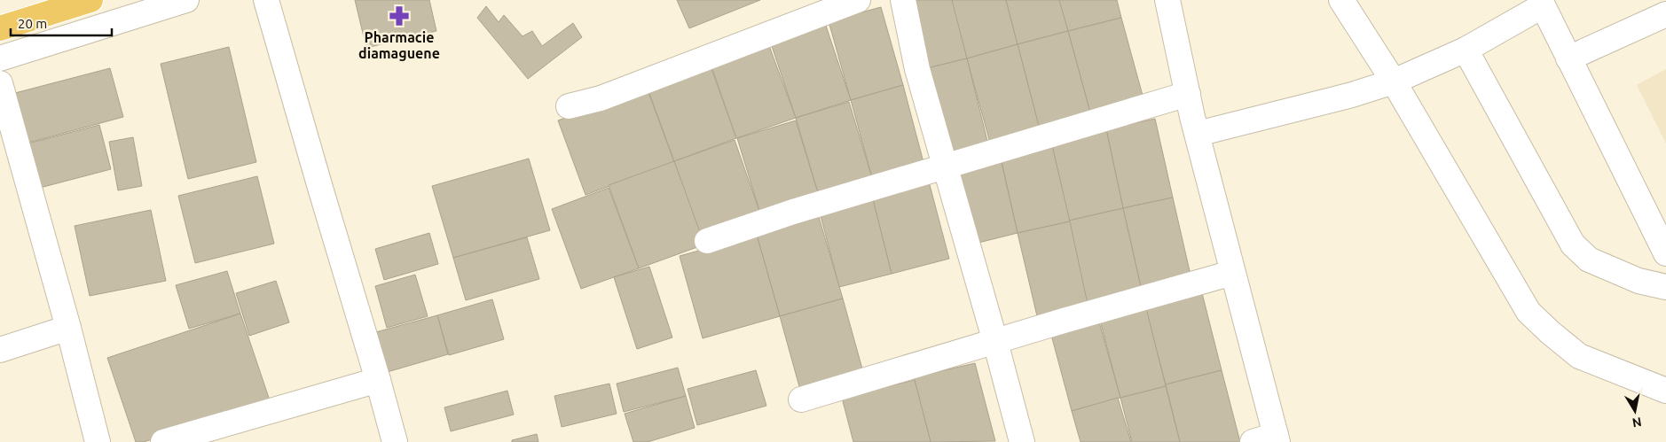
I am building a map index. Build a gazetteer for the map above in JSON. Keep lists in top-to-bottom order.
{
  "places": {
    "pharmacy": ["Pharmacie diamaguene"]
  },
  "scale_bar": "20 m",
  "north": "bottom"
}
